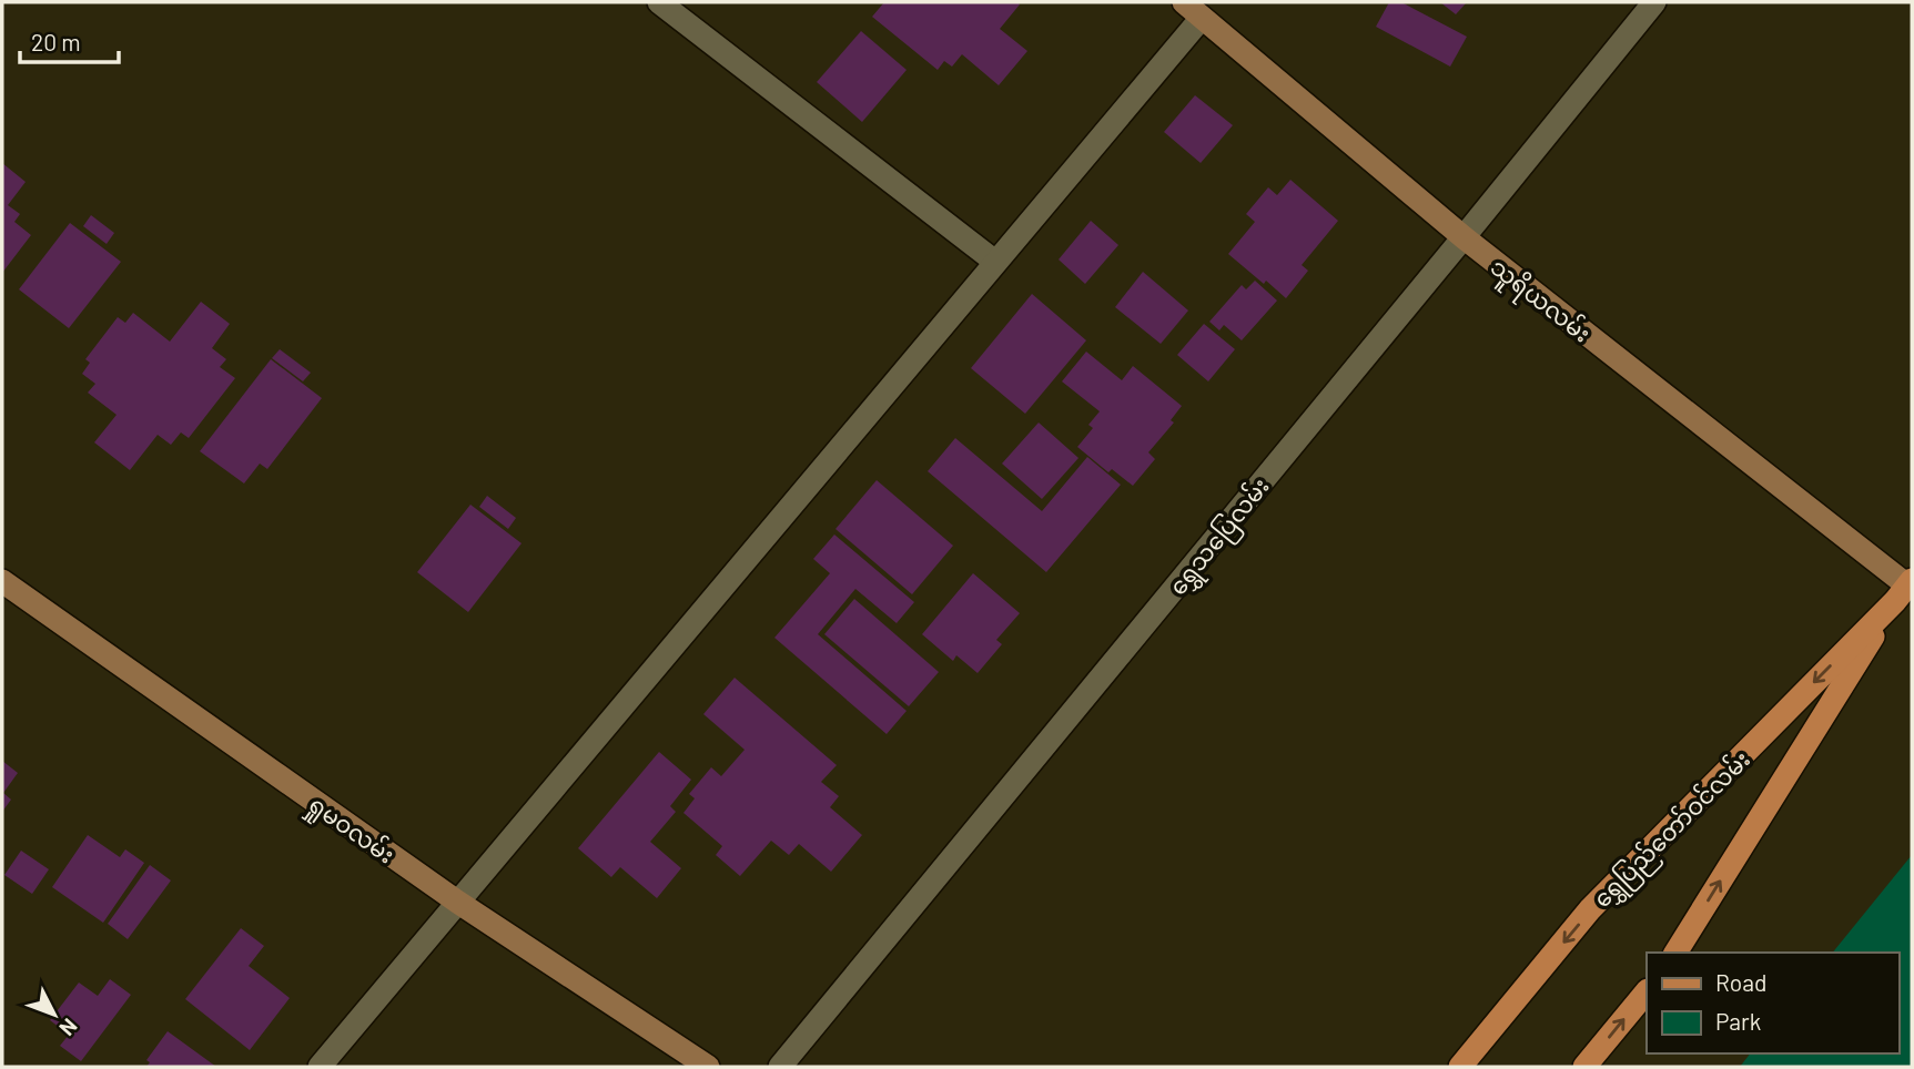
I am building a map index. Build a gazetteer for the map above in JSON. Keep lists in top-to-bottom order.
{
  "streets": {
    "main road": ["ရွှေပြည်တော်ဝင်လမ်း"],
    "street": ["သူရိယလမ်း", "ရွှေသပြေလမ်း", "ရှုမဝလမ်း"]
  },
  "crossings": [
    ["သူရိယလမ်း", "ရွှေသပြေလမ်း"],
    ["သူရိယလမ်း", "ရွှေပြည်တော်ဝင်လမ်း"]
  ],
  "legend": ["Road", "Park"],
  "scale_bar": "20 m",
  "north": "bottom right"
}
